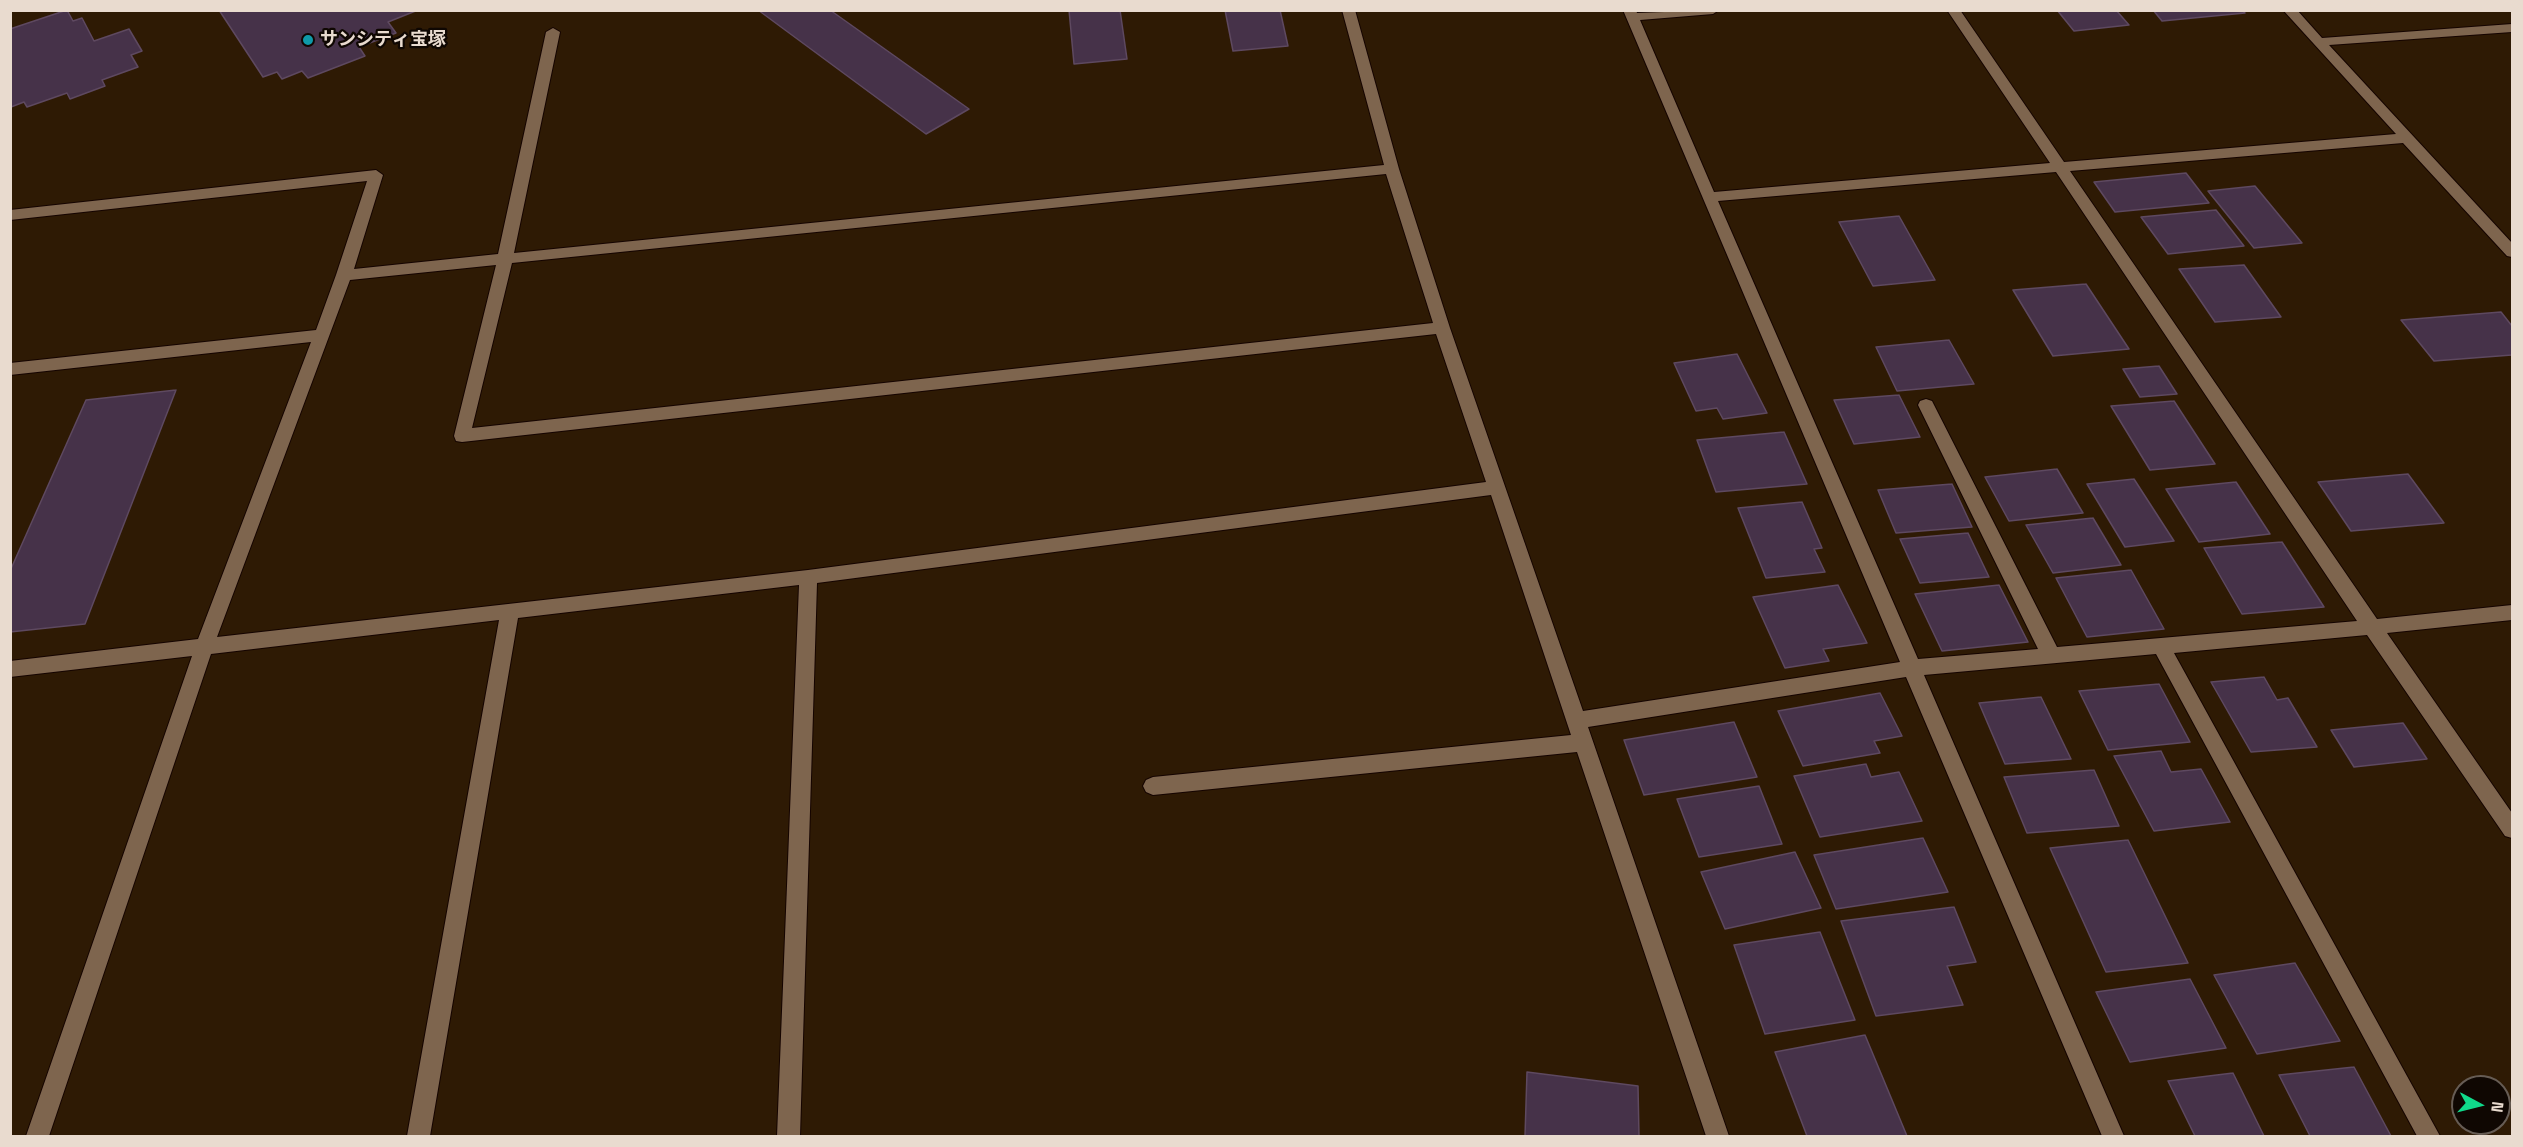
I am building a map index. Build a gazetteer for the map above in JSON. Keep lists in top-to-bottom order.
{
  "places": ["サンシティ宝塚"],
  "north": "right"
}
